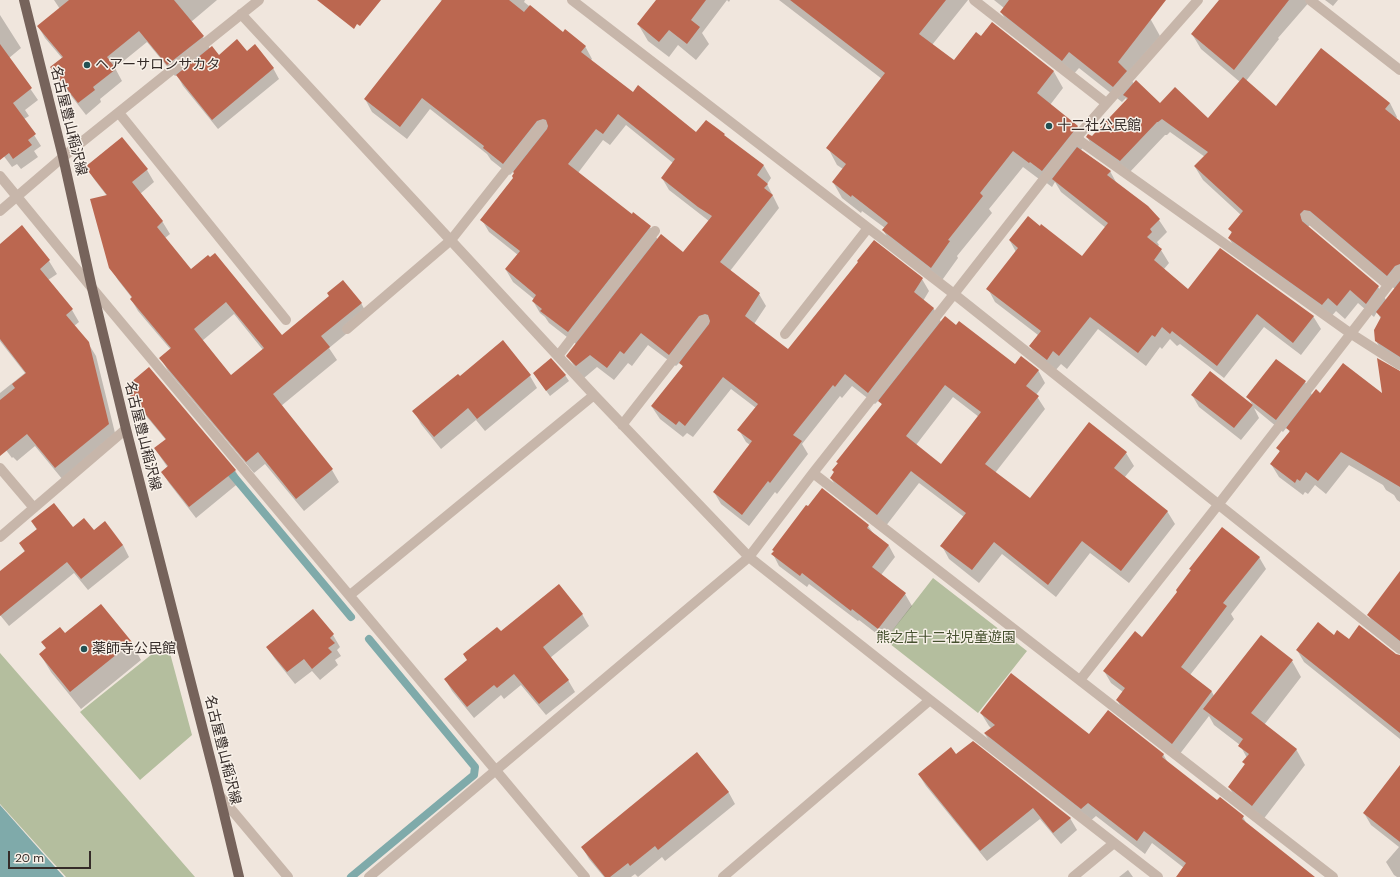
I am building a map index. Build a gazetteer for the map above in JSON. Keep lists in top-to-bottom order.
{
  "streets": {
    "main road": ["名古屋豊山稲沢線"]
  },
  "parks": ["熊之庄十二社児童遊園"],
  "places": ["ヘアーサロンサカタ", "十二社公民館", "薬師寺公民館"],
  "scale_bar": "20 m"
}
